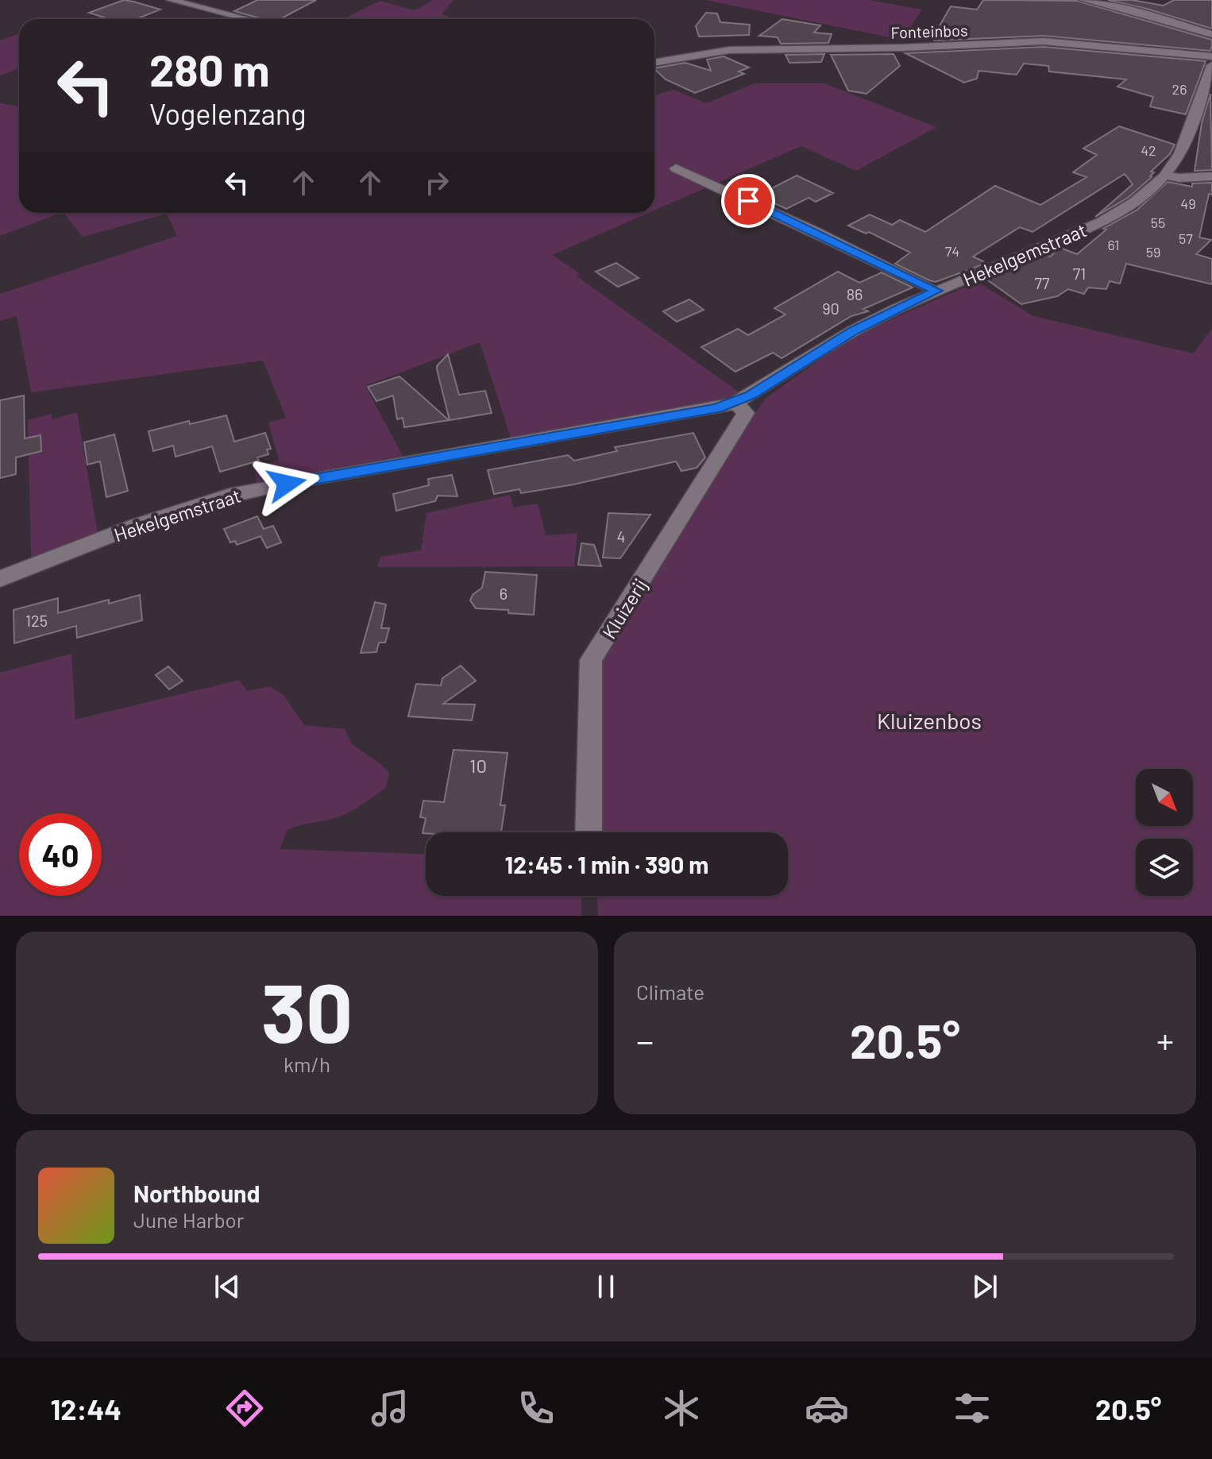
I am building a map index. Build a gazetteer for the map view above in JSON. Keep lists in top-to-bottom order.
{
  "streets": {
    "street": ["Fonteinbos", "Hekelgemstraat", "Kluizerij"]
  },
  "crossings": [
    ["Hekelgemstraat", "Kluizerij"]
  ],
  "parks": ["Kluizenbos"],
  "house_numbers": [
    "26",
    "42",
    "49",
    "55",
    "57",
    "61",
    "74",
    "59",
    "71",
    "77",
    "86",
    "90",
    "4",
    "6",
    "125",
    "10"
  ],
  "north": "bottom right",
  "page": {
    "turn": ["280 m", "Vogelenzang"],
    "limit": "40",
    "trip": "12:45 · 1 min · 390 m",
    "tile": [
      ["30", "km/h"],
      "Climate"
    ],
    "heat": ["−", "20.5°", "+"],
    "song": ["Northbound", "June Harbor"],
    "tabs": ["12:44", "20.5°"]
  }
}
